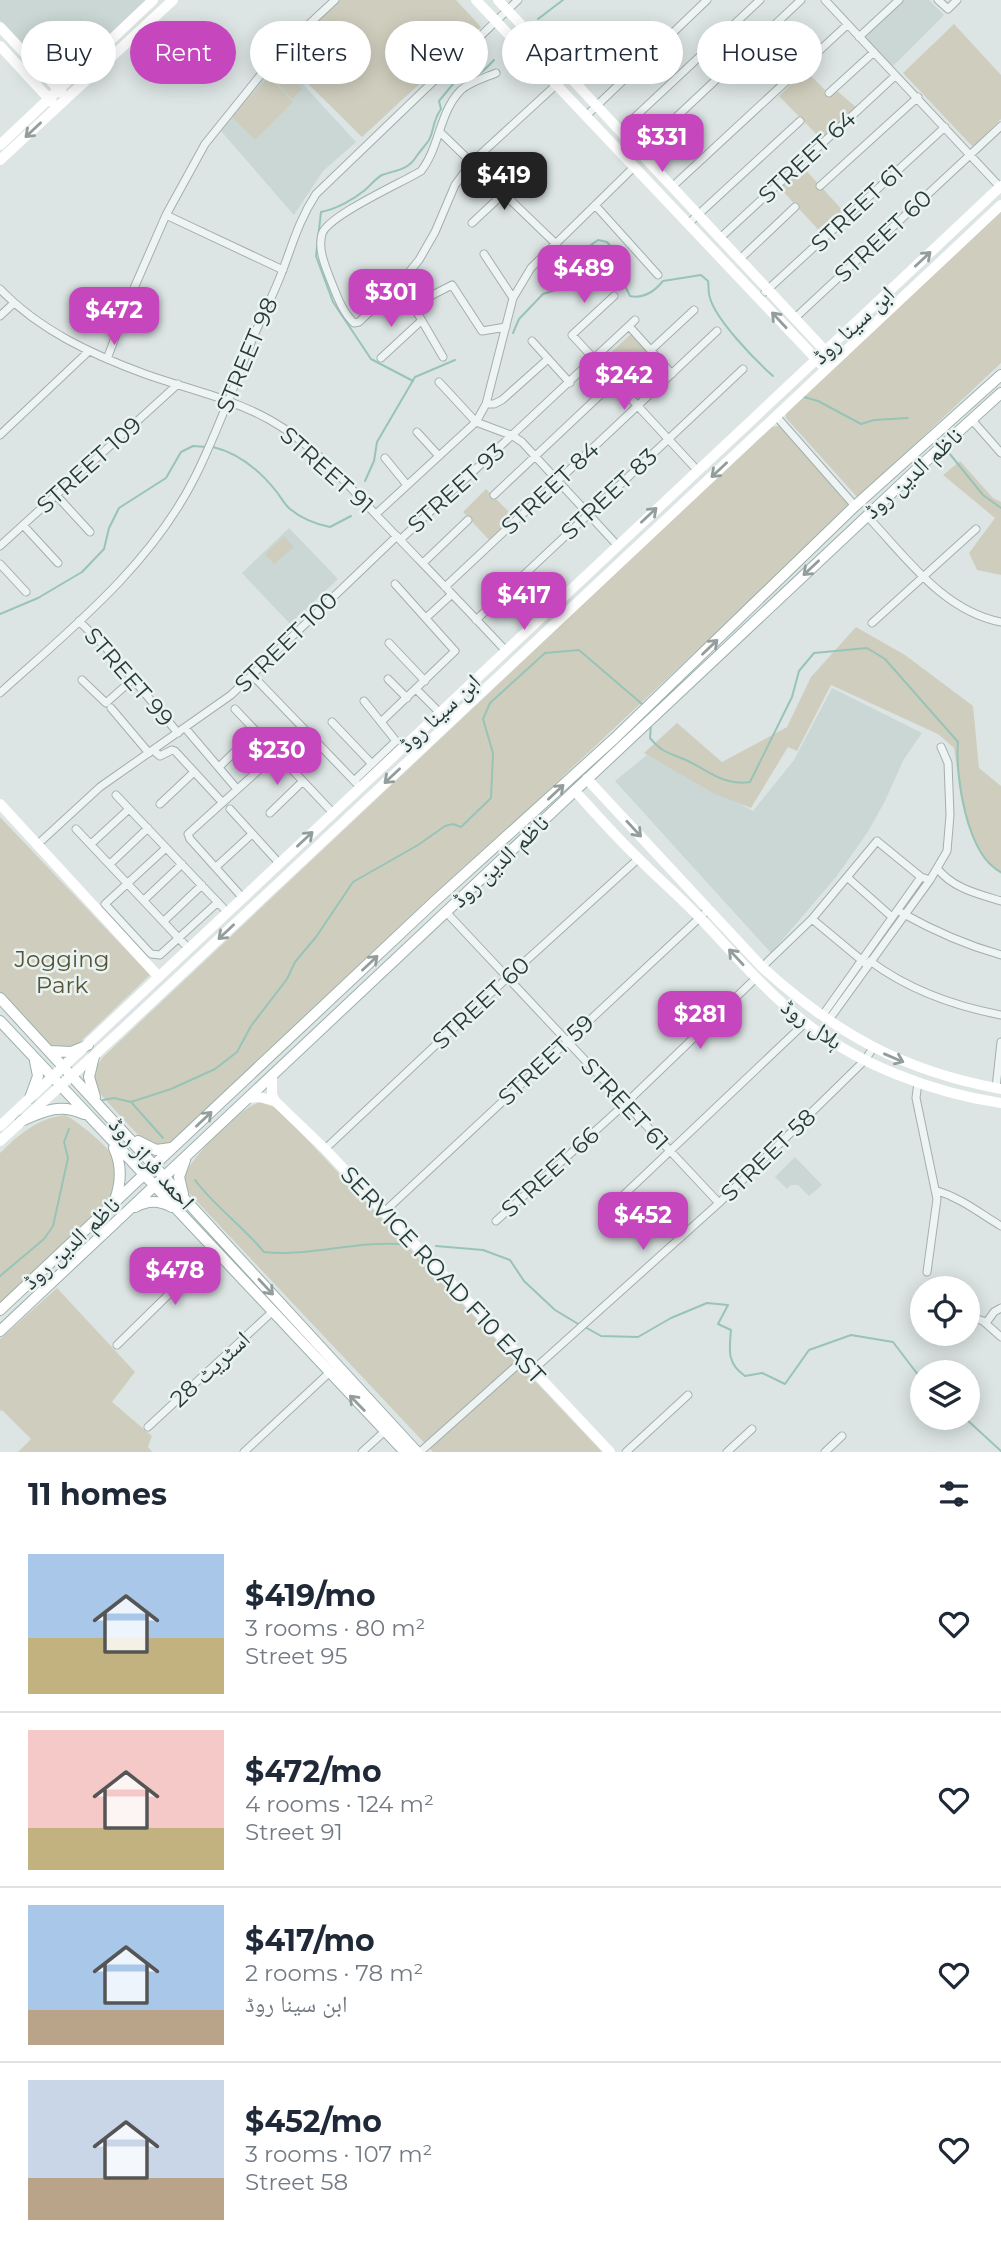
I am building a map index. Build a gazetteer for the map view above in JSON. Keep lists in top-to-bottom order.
{
  "streets": {
    "main road": [
      "ابن سینا روڈ",
      "ناظم الدین روڈ",
      "ہلال روڈ",
      "احمد فراز روڈ",
      "SERVICE ROAD F10 EAST"
    ],
    "street": [
      "STREET 64",
      "STREET 61",
      "STREET 60",
      "STREET 98",
      "STREET 109",
      "STREET 91",
      "STREET 93",
      "STREET 84",
      "STREET 83",
      "STREET 100",
      "STREET 99",
      "STREET 59",
      "STREET 58",
      "STREET 66",
      "اسٹریٹ 28"
    ]
  },
  "crossings": [
    ["STREET 61", "STREET 60"],
    ["STREET 61", "ناظم الدین روڈ"],
    ["STREET 61", "STREET 59"],
    ["STREET 61", "STREET 58"],
    ["STREET 61", "STREET 66"],
    ["STREET 60", "ہلال روڈ"],
    ["STREET 60", "SERVICE ROAD F10 EAST"],
    ["ابن سینا روڈ", "STREET 91"],
    ["ابن سینا روڈ", "احمد فراز روڈ"],
    ["STREET 98", "STREET 91"],
    ["STREET 98", "STREET 99"],
    ["STREET 109", "STREET 91"],
    ["STREET 91", "STREET 93"],
    ["STREET 91", "STREET 84"],
    ["STREET 91", "STREET 83"],
    ["STREET 91", "STREET 100"],
    ["ناظم الدین روڈ", "ہلال روڈ"],
    ["ناظم الدین روڈ", "احمد فراز روڈ"],
    ["STREET 93", "STREET 100"],
    ["STREET 100", "STREET 99"],
    ["ہلال روڈ", "STREET 59"],
    ["ہلال روڈ", "STREET 58"],
    ["ہلال روڈ", "STREET 66"],
    ["STREET 59", "SERVICE ROAD F10 EAST"],
    ["STREET 58", "SERVICE ROAD F10 EAST"],
    ["احمد فراز روڈ", "اسٹریٹ 28"]
  ],
  "parks": ["Jogging Park"],
  "page": {
    "chip": [
      "Buy",
      "Rent",
      "Filters",
      "New",
      "Apartment",
      "House"
    ],
    "price": [
      "$331",
      "$419",
      "$489",
      "$301",
      "$472",
      "$242",
      "$417",
      "$230",
      "$281",
      "$452",
      "$478"
    ],
    "heading": "11 homes",
    "list": [
      {
        "name": "$419/mo",
        "note": "3 rooms · 80 m² · Street 95"
      },
      {
        "name": "$472/mo",
        "note": "4 rooms · 124 m² · Street 91"
      },
      {
        "name": "$417/mo",
        "note": "2 rooms · 78 m² · ابن سینا روڈ"
      },
      {
        "name": "$452/mo",
        "note": "3 rooms · 107 m² · Street 58"
      }
    ]
  }
}
